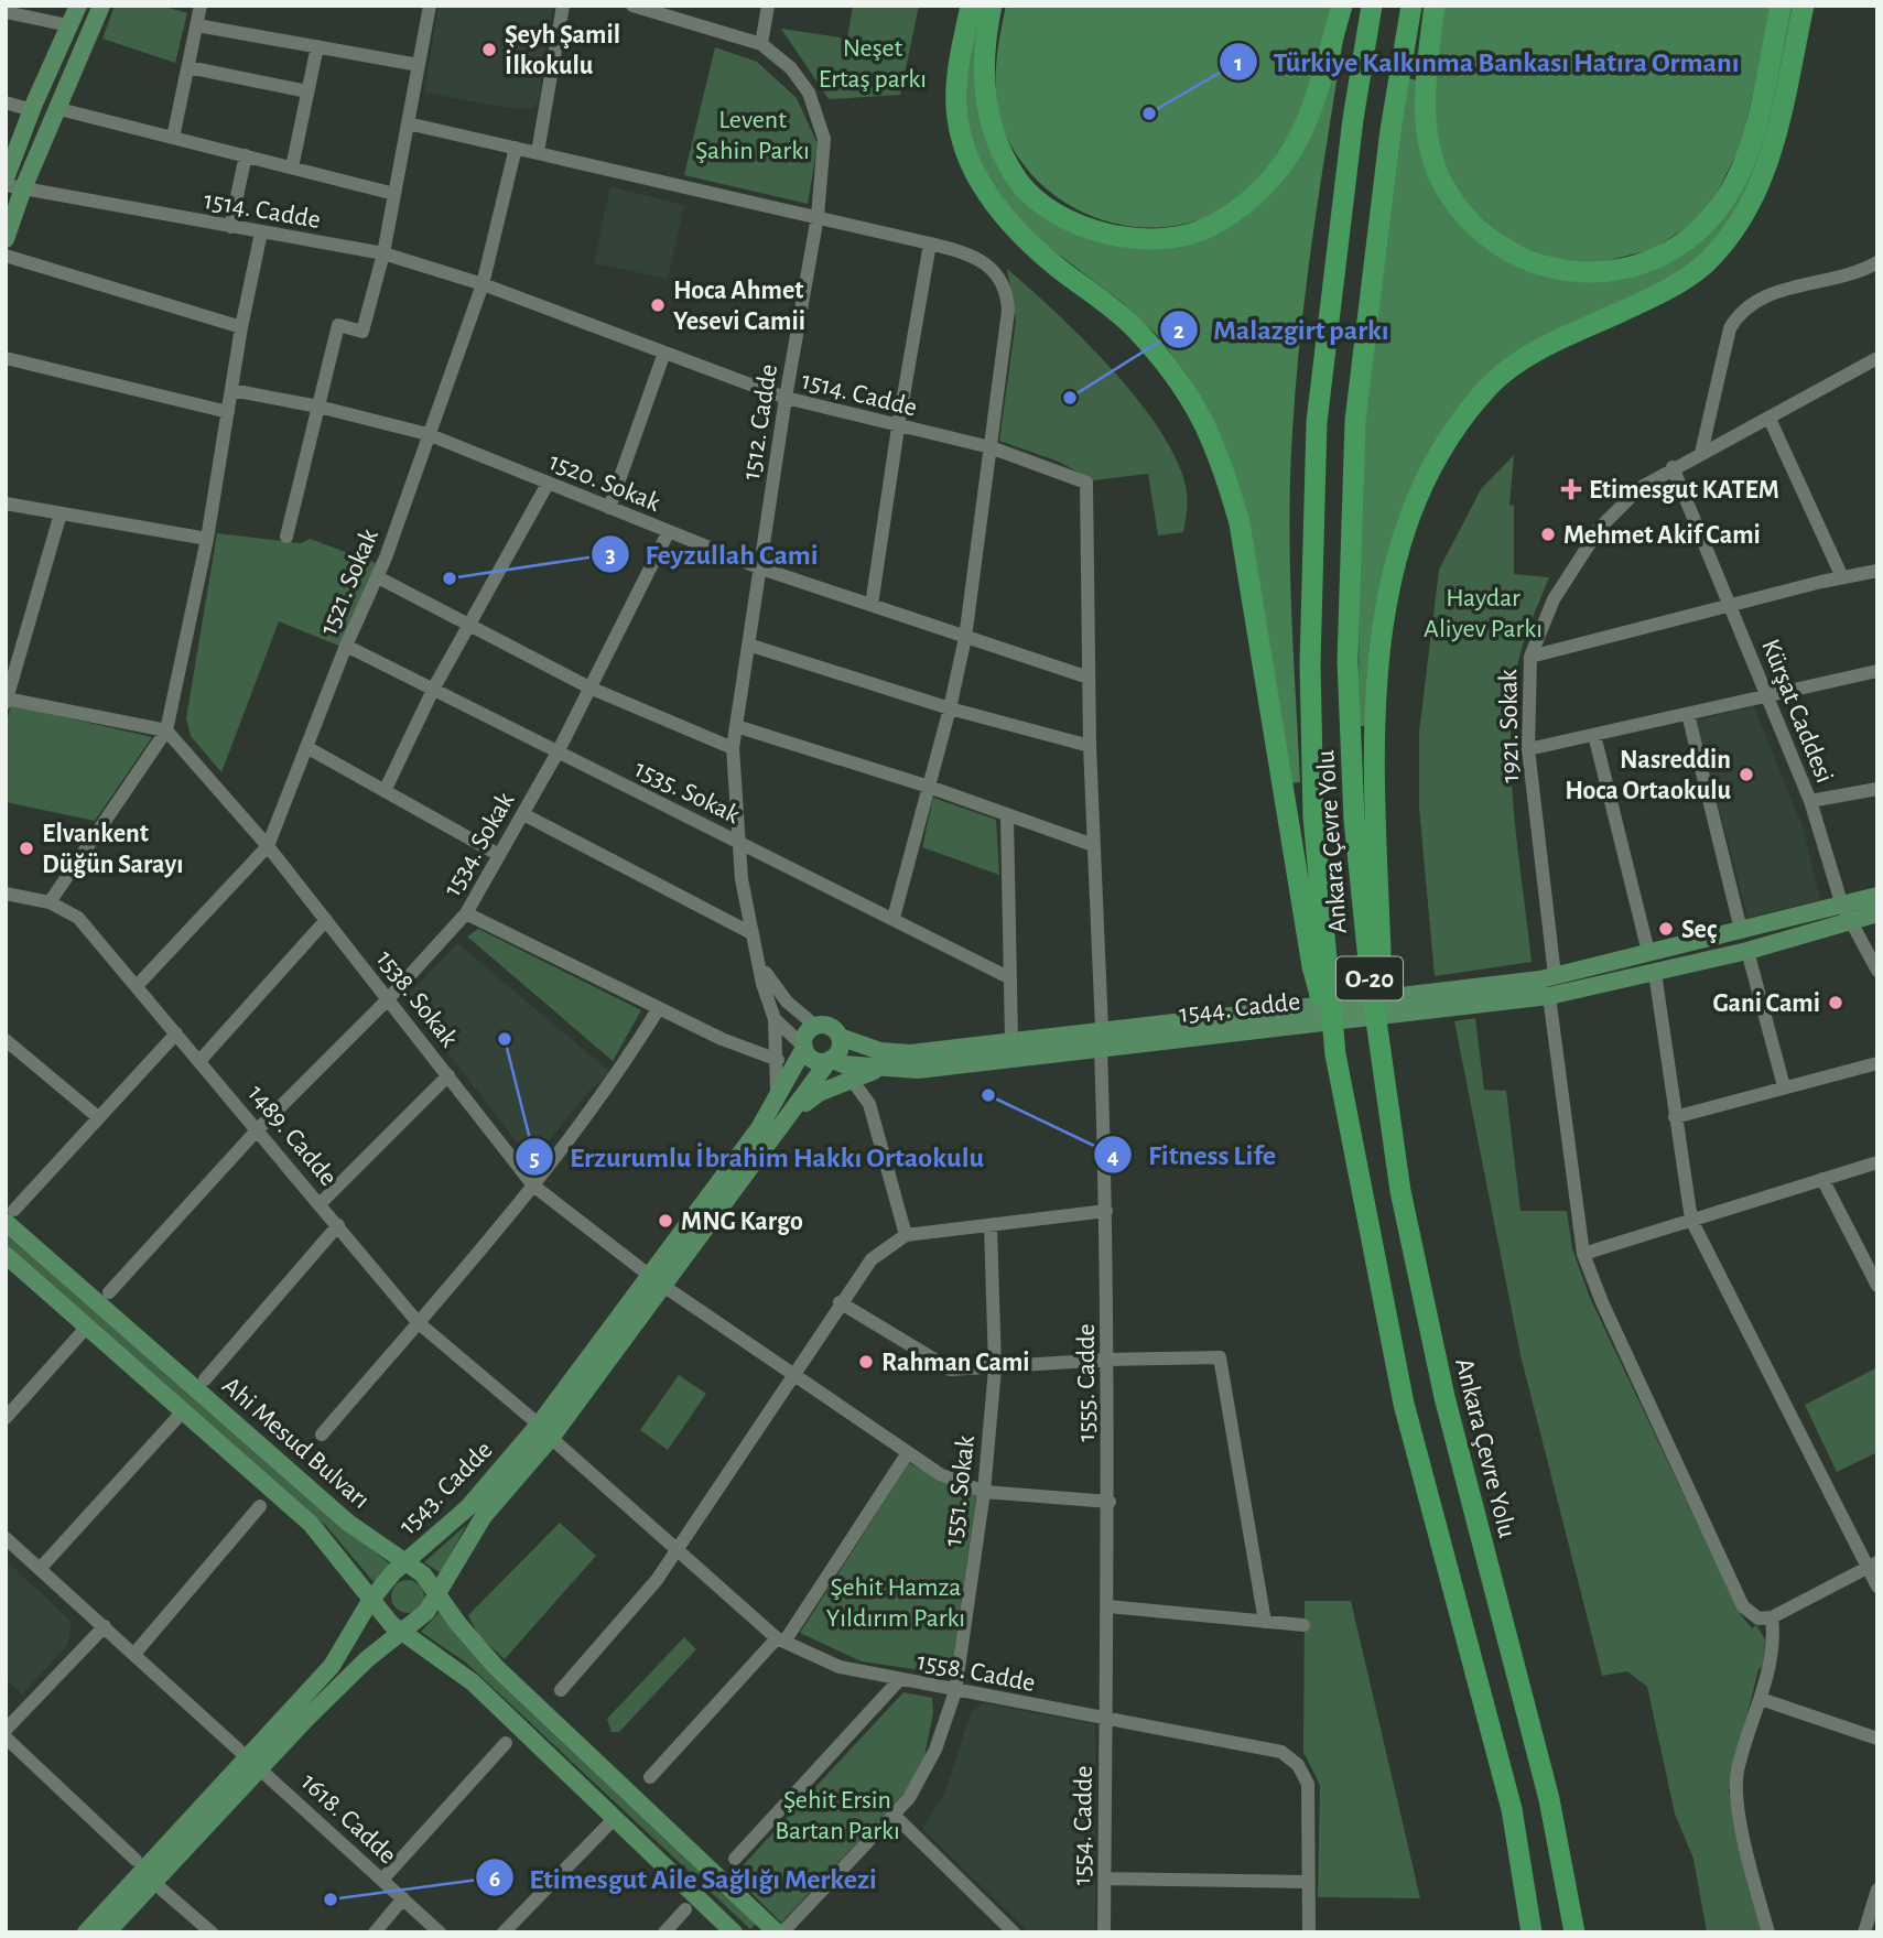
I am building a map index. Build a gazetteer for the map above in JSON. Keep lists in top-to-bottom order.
{
  "streets": {
    "highway": ["Ankara Çevre Yolu", "O-20"],
    "main road": ["1544. Cadde", "Ahi Mesud Bulvarı", "1543. Cadde"],
    "street": [
      "1514. Cadde",
      "1512. Cadde",
      "1520. Sokak",
      "1521. Sokak",
      "Kürşat Caddesi",
      "1921. Sokak",
      "1535. Sokak",
      "1534. Sokak",
      "1538. Sokak",
      "1489. Cadde",
      "1555. Cadde",
      "1551. Sokak",
      "1558. Cadde",
      "1618. Cadde",
      "1554. Cadde"
    ]
  },
  "crossings": [
    ["1514. Cadde", "1512. Cadde"],
    ["1514. Cadde", "1520. Sokak"],
    ["1514. Cadde", "1521. Sokak"],
    ["1514. Cadde", "1544. Cadde"],
    ["1514. Cadde", "1555. Cadde"],
    ["1512. Cadde", "1520. Sokak"],
    ["1512. Cadde", "1535. Sokak"],
    ["1512. Cadde", "1544. Cadde"],
    ["1512. Cadde", "1543. Cadde"],
    ["1520. Sokak", "1521. Sokak"],
    ["1520. Sokak", "1534. Sokak"],
    ["1521. Sokak", "1535. Sokak"],
    ["1521. Sokak", "1538. Sokak"],
    ["1521. Sokak", "1489. Cadde"],
    ["Kürşat Caddesi", "1921. Sokak"],
    ["Kürşat Caddesi", "1544. Cadde"],
    ["1921. Sokak", "1544. Cadde"],
    ["1535. Sokak", "1534. Sokak"],
    ["1534. Sokak", "1538. Sokak"],
    ["1534. Sokak", "1489. Cadde"],
    ["1538. Sokak", "1555. Cadde"],
    ["1538. Sokak", "1543. Cadde"],
    ["1538. Sokak", "1551. Sokak"],
    ["1544. Cadde", "1555. Cadde"],
    ["1544. Cadde", "1543. Cadde"],
    ["1489. Cadde", "1543. Cadde"],
    ["1489. Cadde", "1558. Cadde"],
    ["1555. Cadde", "1558. Cadde"],
    ["1555. Cadde", "1554. Cadde"],
    ["Ahi Mesud Bulvarı", "1543. Cadde"],
    ["1543. Cadde", "1558. Cadde"],
    ["1543. Cadde", "1618. Cadde"],
    ["1551. Sokak", "1558. Cadde"],
    ["1558. Cadde", "1554. Cadde"]
  ],
  "parks": [
    "Neşet Ertaş parkı",
    "Levent Şahin Parkı",
    "Haydar Aliyev Parkı",
    "Şehit Hamza Yıldırım Parkı",
    "Şehit Ersin Bartan Parkı"
  ],
  "places": {
    "other": [
      "Şeyh Şamil İlkokulu",
      "Türkiye Kalkınma Bankası Hatıra Ormanı",
      "Hoca Ahmet Yesevi Camii",
      "Malazgirt parkı",
      "Mehmet Akif Cami",
      "Feyzullah Cami",
      "Nasreddin Hoca Ortaokulu",
      "Elvankent Düğün Sarayı",
      "Seç",
      "Gani Cami",
      "Erzurumlu İbrahim Hakkı Ortaokulu",
      "Fitness Life",
      "MNG Kargo",
      "Rahman Cami",
      "Etimesgut Aile Sağlığı Merkezi"
    ],
    "health": ["Etimesgut KATEM"]
  }
}
